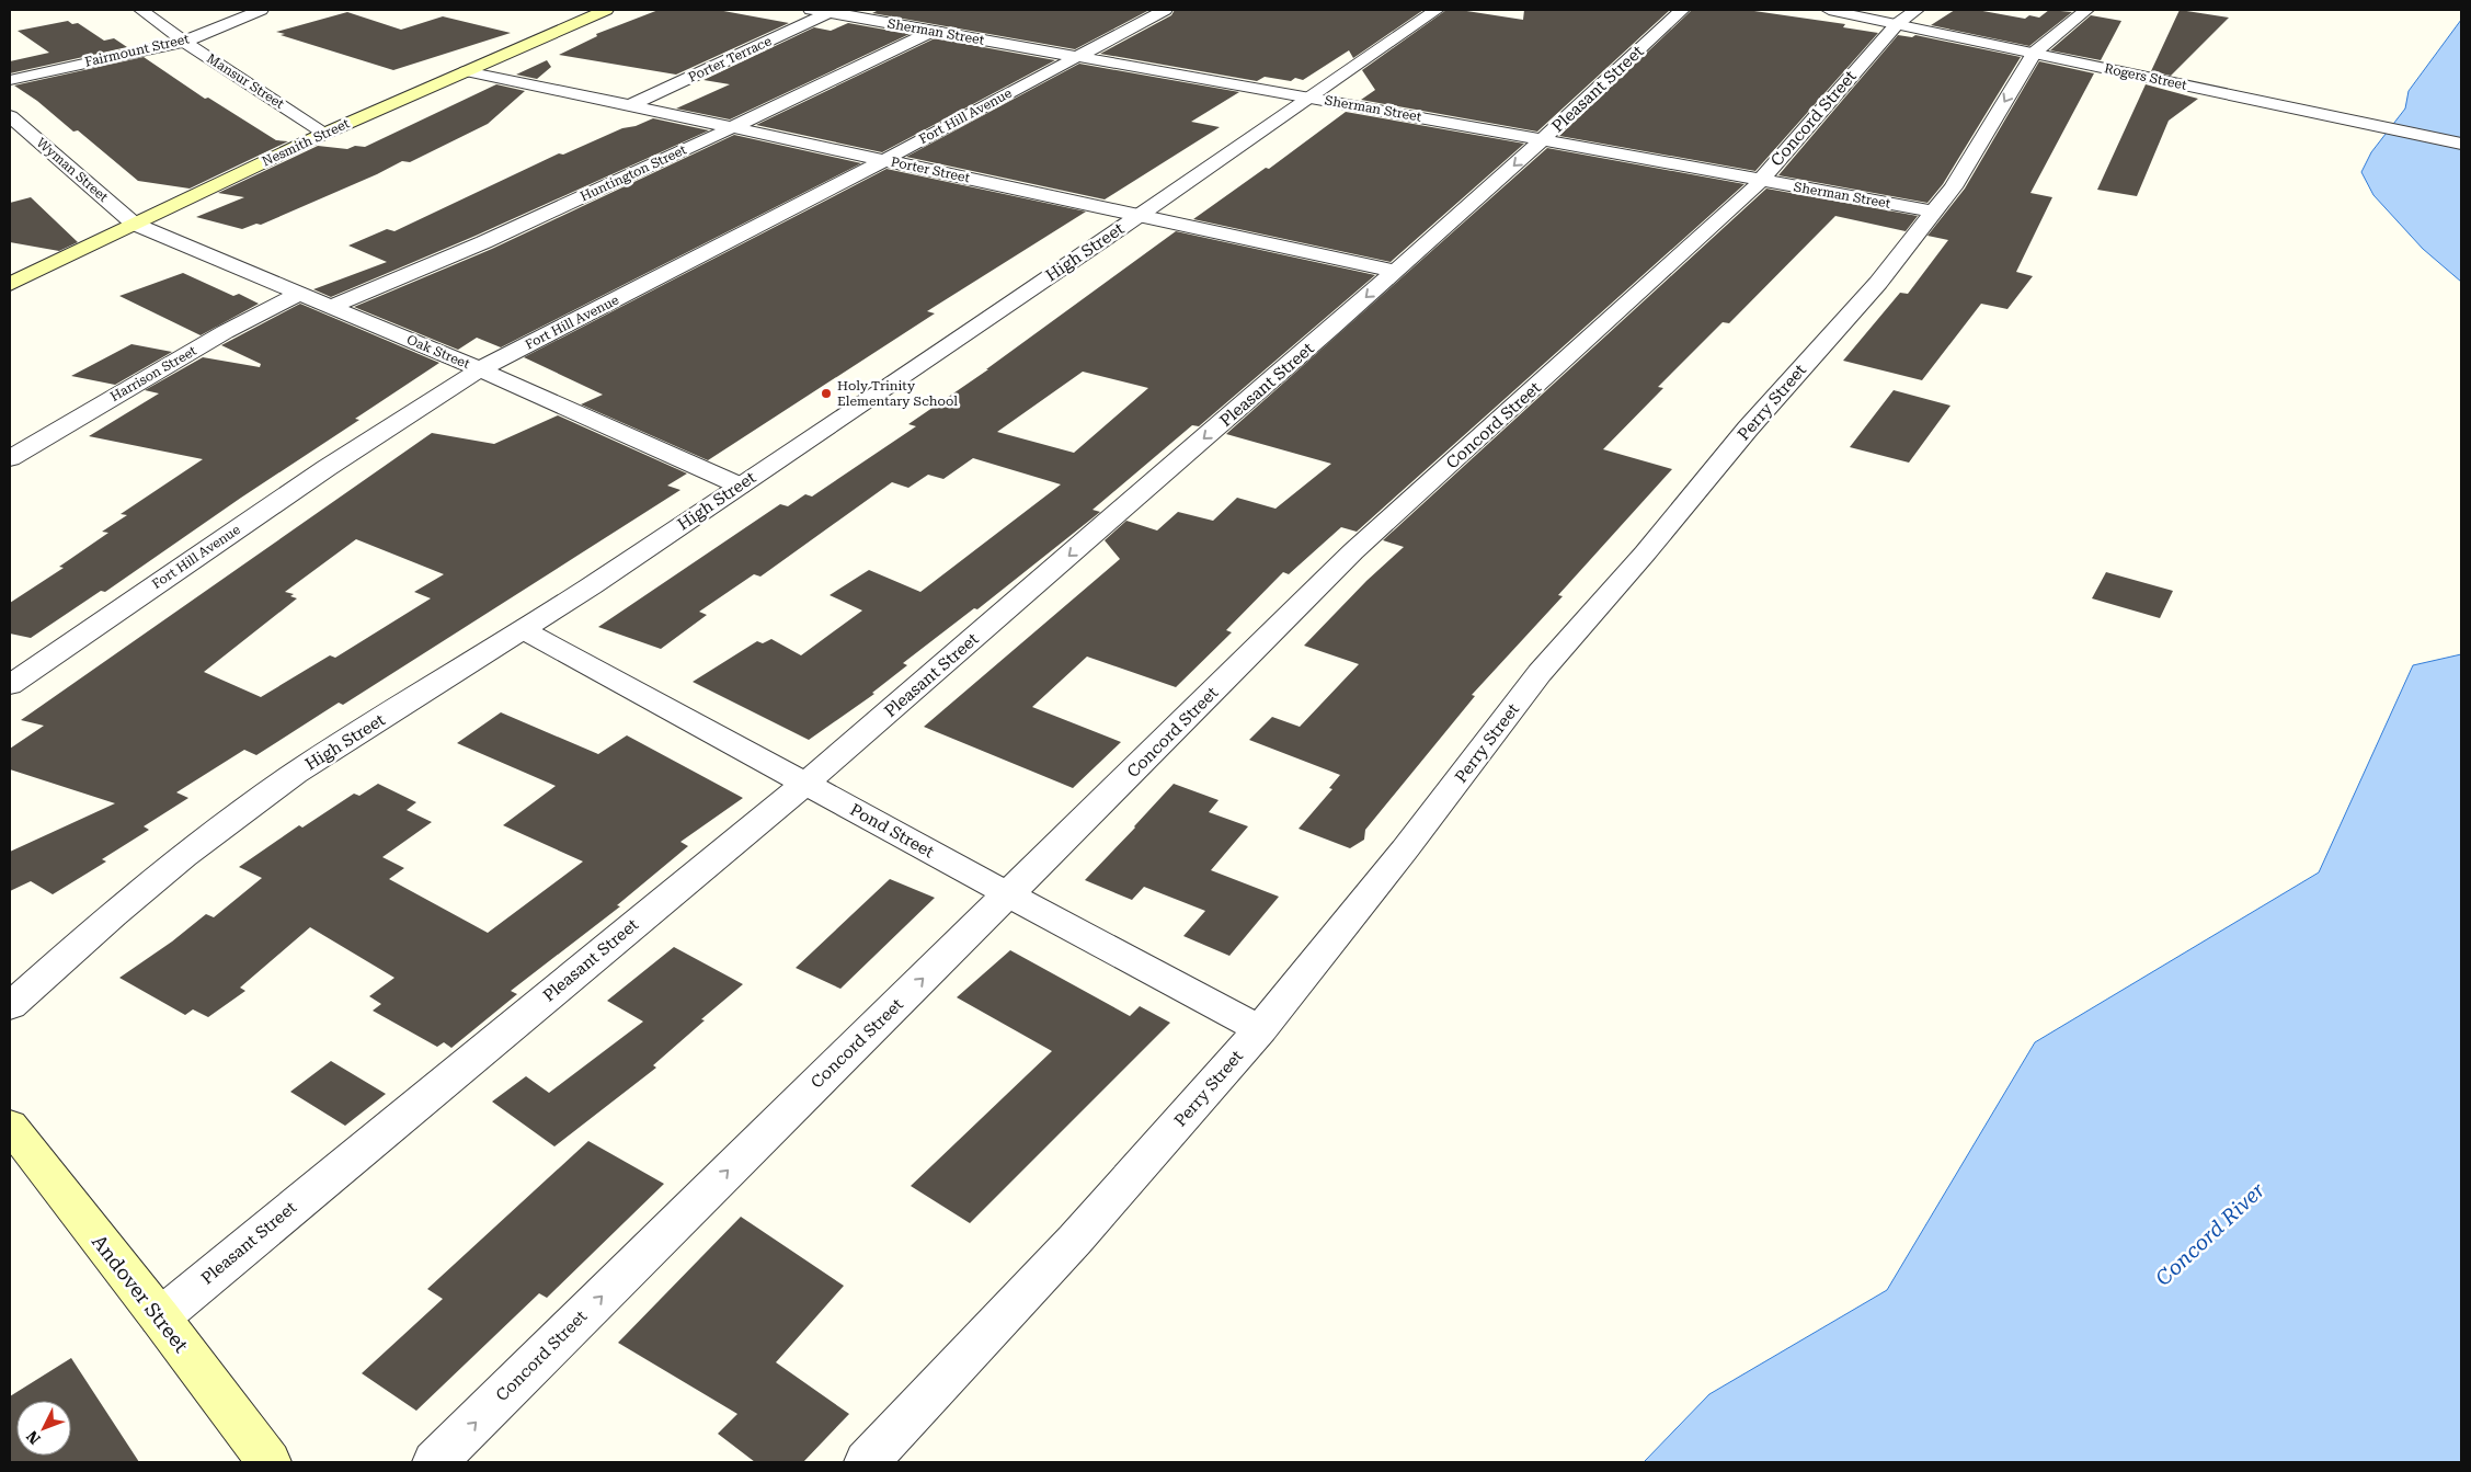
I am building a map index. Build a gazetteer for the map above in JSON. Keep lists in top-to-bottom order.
{
  "streets": {
    "main road": ["Nesmith Street", "Andover Street"],
    "street": [
      "Sherman Street",
      "Fairmount Street",
      "Porter Terrace",
      "Rogers Street",
      "Mansur Street",
      "Pleasant Street",
      "Fort Hill Avenue",
      "Concord Street",
      "Wyman Street",
      "Porter Street",
      "Huntington Street",
      "High Street",
      "Oak Street",
      "Harrison Street",
      "Perry Street",
      "Pond Street"
    ]
  },
  "crossings": [
    ["Sherman Street", "Porter Terrace"],
    ["Sherman Street", "Pleasant Street"],
    ["Sherman Street", "Fort Hill Avenue"],
    ["Sherman Street", "Concord Street"],
    ["Sherman Street", "Huntington Street"],
    ["Sherman Street", "High Street"],
    ["Sherman Street", "Perry Street"],
    ["Fairmount Street", "Mansur Street"],
    ["Porter Terrace", "Porter Street"],
    ["Rogers Street", "Concord Street"],
    ["Rogers Street", "Perry Street"],
    ["Mansur Street", "Nesmith Street"],
    ["Pleasant Street", "Porter Street"],
    ["Pleasant Street", "Pond Street"],
    ["Pleasant Street", "Andover Street"],
    ["Fort Hill Avenue", "Porter Street"],
    ["Fort Hill Avenue", "Oak Street"],
    ["Concord Street", "Pond Street"],
    ["Nesmith Street", "Wyman Street"],
    ["Nesmith Street", "Porter Street"],
    ["Nesmith Street", "Oak Street"],
    ["Wyman Street", "Oak Street"],
    ["Porter Street", "Huntington Street"],
    ["Porter Street", "High Street"],
    ["Huntington Street", "Oak Street"],
    ["High Street", "Oak Street"],
    ["High Street", "Pond Street"],
    ["Oak Street", "Harrison Street"],
    ["Perry Street", "Pond Street"]
  ],
  "one_way": ["Pleasant Street", "Concord Street"],
  "water": ["Concord River"],
  "places": ["Holy Trinity Elementary School"],
  "north": "bottom left"
}
